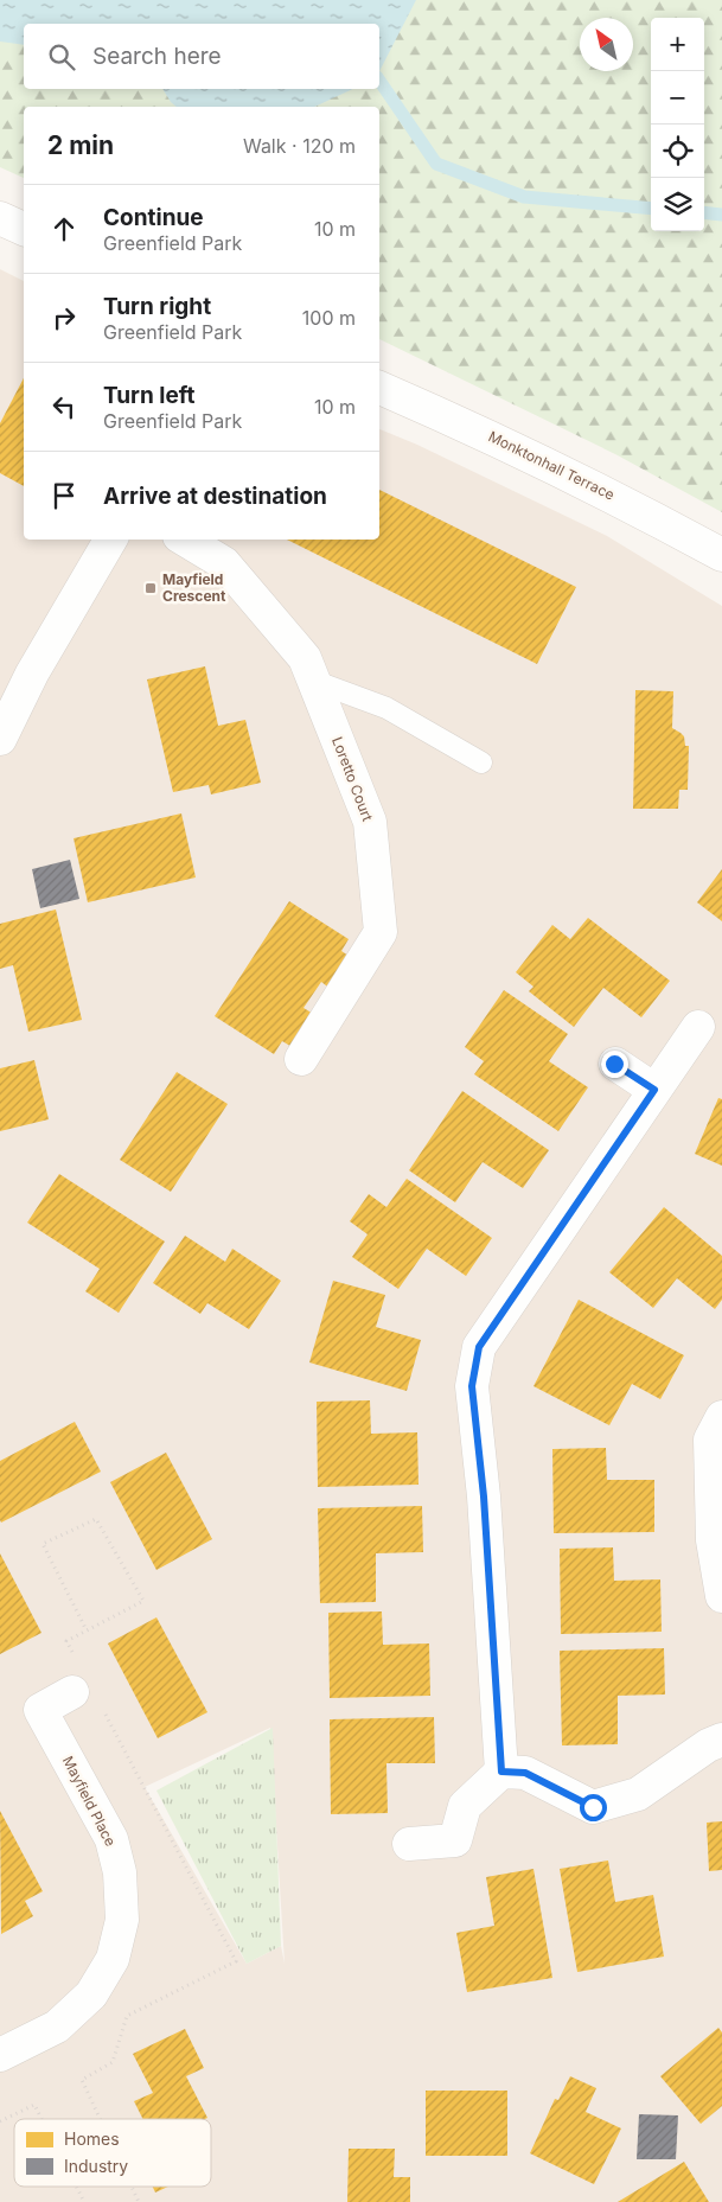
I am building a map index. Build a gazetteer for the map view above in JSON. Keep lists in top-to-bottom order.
{
  "streets": {
    "street": ["Monktonhall Terrace", "Loretto Court", "Mayfield Place"]
  },
  "places": {
    "transit": ["Mayfield Crescent"]
  },
  "legend": ["Homes", "Industry"],
  "north": "top left",
  "page": {
    "map_buttons": ["+", "−"],
    "search": "Search here",
    "heading": ["2 min", "Walk · 120 m"],
    "list": [
      ["Continue", "Greenfield Park", "10 m"],
      ["Turn right", "Greenfield Park", "100 m"],
      ["Turn left", "Greenfield Park", "10 m"],
      "Arrive at destination"
    ]
  }
}
